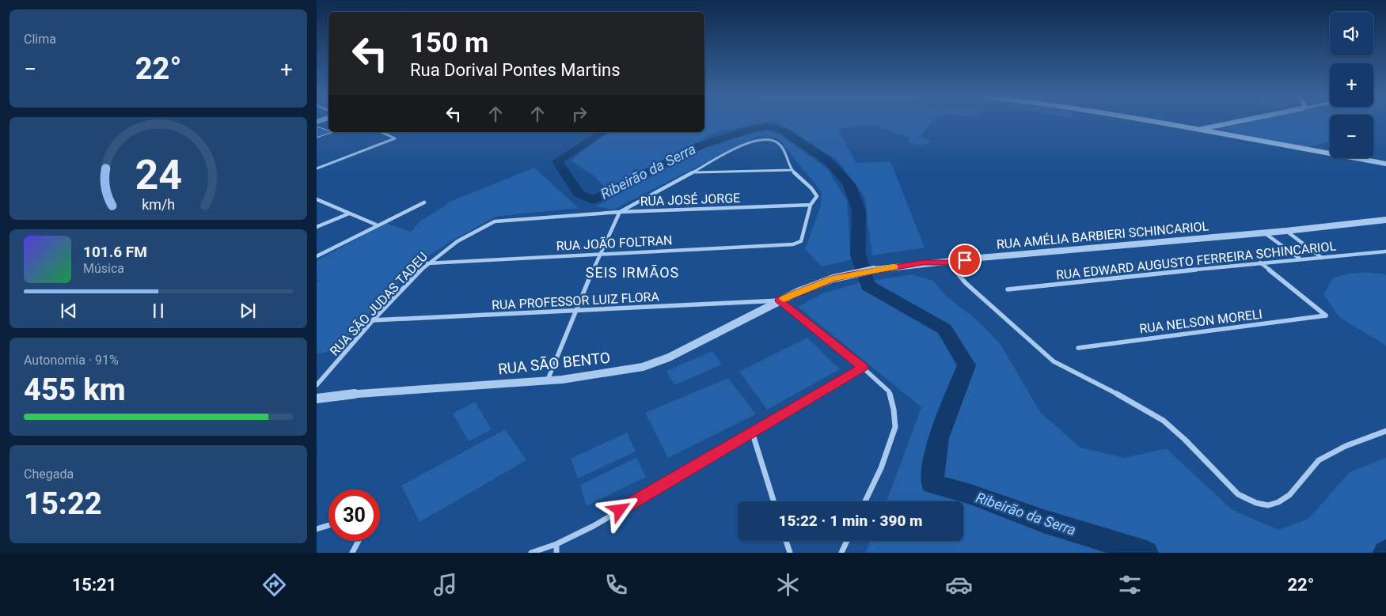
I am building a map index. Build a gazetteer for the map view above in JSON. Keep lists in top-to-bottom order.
{
  "streets": {
    "street": [
      "RUA JOSÉ JORGE",
      "RUA AMÉLIA BARBIERI SCHINCARIOL",
      "RUA JOÃO FOLTRAN",
      "RUA EDWARD AUGUSTO FERREIRA SCHINCARIOL",
      "RUA PROFESSOR LUIZ FLORA",
      "RUA SÃO JUDAS TADEU",
      "RUA NELSON MORELI",
      "RUA SÃO BENTO"
    ]
  },
  "crossings": [
    ["RUA JOSÉ JORGE", "RUA JOÃO FOLTRAN"],
    ["RUA JOSÉ JORGE", "RUA SÃO JUDAS TADEU"],
    ["RUA AMÉLIA BARBIERI SCHINCARIOL", "RUA PROFESSOR LUIZ FLORA"],
    ["RUA AMÉLIA BARBIERI SCHINCARIOL", "RUA SÃO BENTO"],
    ["RUA JOÃO FOLTRAN", "RUA SÃO JUDAS TADEU"],
    ["RUA EDWARD AUGUSTO FERREIRA SCHINCARIOL", "RUA NELSON MORELI"],
    ["RUA PROFESSOR LUIZ FLORA", "RUA SÃO JUDAS TADEU"],
    ["RUA PROFESSOR LUIZ FLORA", "RUA SÃO BENTO"]
  ],
  "districts": ["SEIS IRMÃOS"],
  "water": ["Ribeirão da Serra"],
  "page": {
    "tile": [
      "Clima",
      ["Autonomia · 91%", "455 km"],
      ["Chegada", "15:22"]
    ],
    "map_buttons": ["+", "−"],
    "turn": ["150 m", "Rua Dorival Pontes Martins"],
    "heat": ["−", "22°", "+"],
    "song": ["101.6 FM", "Música"],
    "limit": "30",
    "trip": "15:22 · 1 min · 390 m",
    "tabs": ["15:21", "22°"],
    "gauge": ["24", "km/h"]
  }
}
